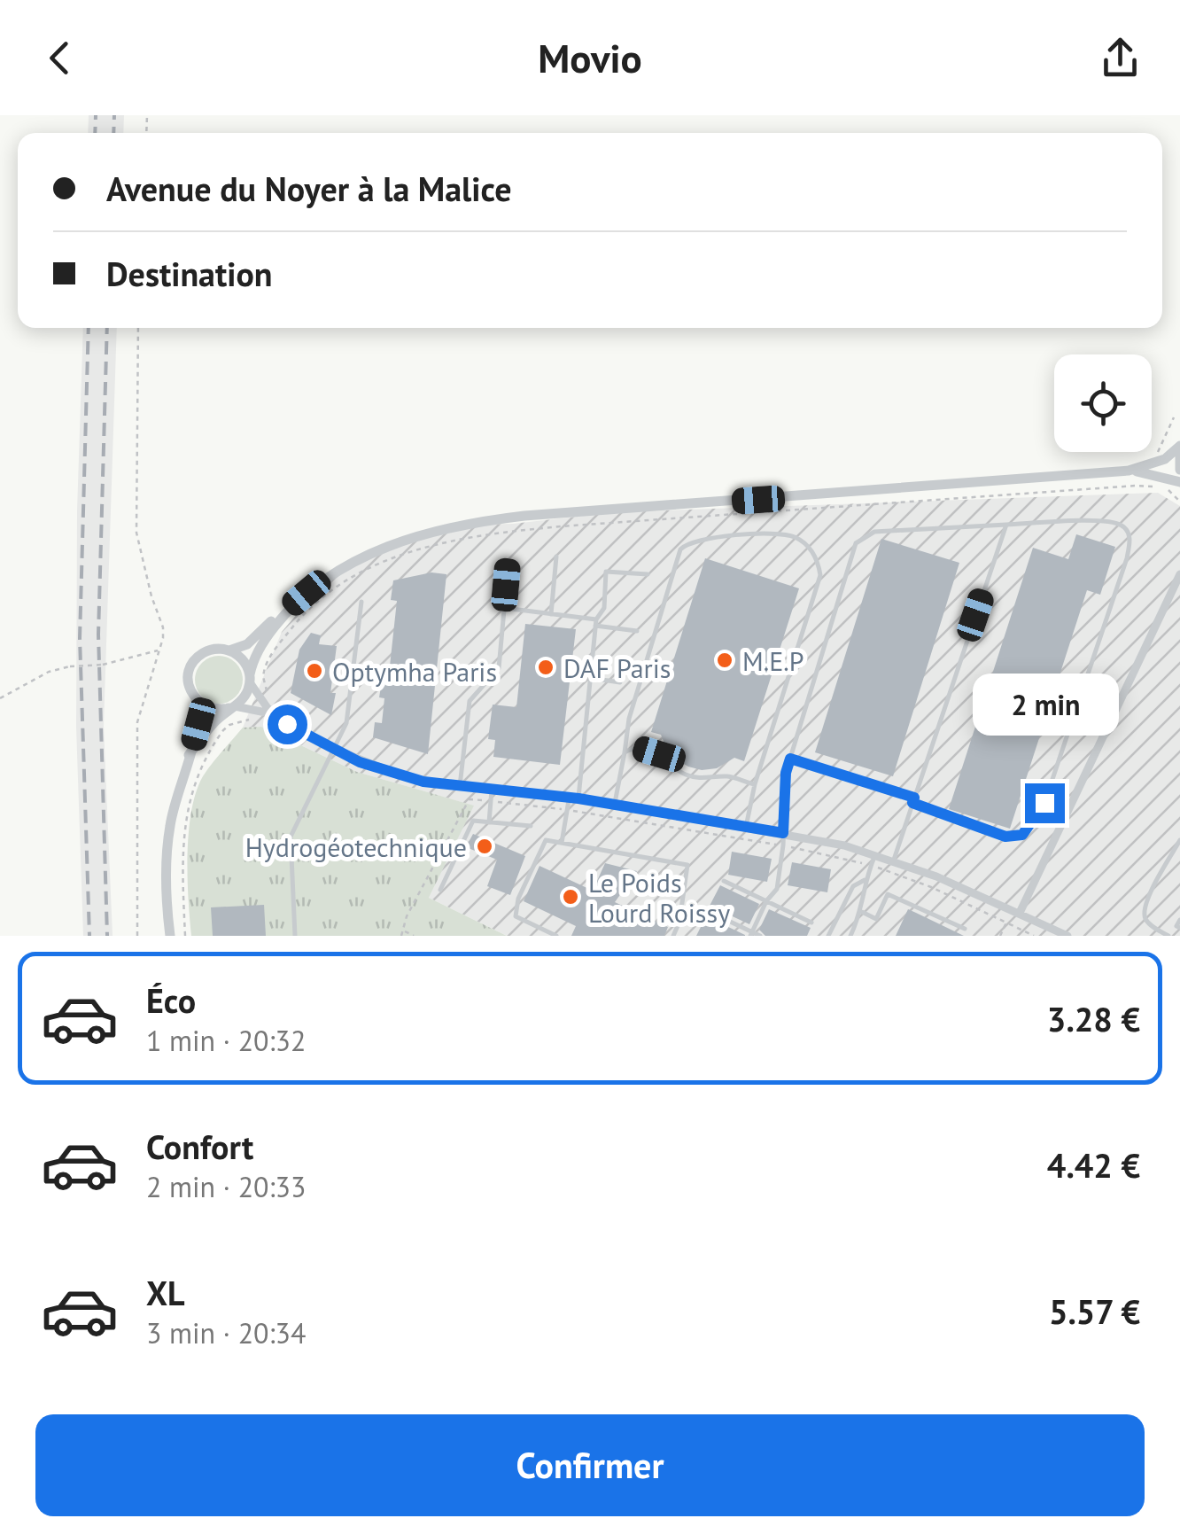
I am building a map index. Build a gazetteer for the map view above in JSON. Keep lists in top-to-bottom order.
{
  "places": [
    "M.E.P",
    "DAF Paris",
    "Optymha Paris",
    "Hydrogéotechnique",
    "Le Poids Lourd Roissy"
  ],
  "page": {
    "header": "Movio",
    "banner": ["Avenue du Noyer à la Malice", "Destination"],
    "bubble": "2 min",
    "list": [
      {
        "name": "Éco",
        "note": "1 min · 20:32",
        "value": "3.28 €"
      },
      {
        "name": "Confort",
        "note": "2 min · 20:33",
        "value": "4.42 €"
      },
      {
        "name": "XL",
        "note": "3 min · 20:34",
        "value": "5.57 €"
      }
    ],
    "buttons": "Confirmer"
  }
}
